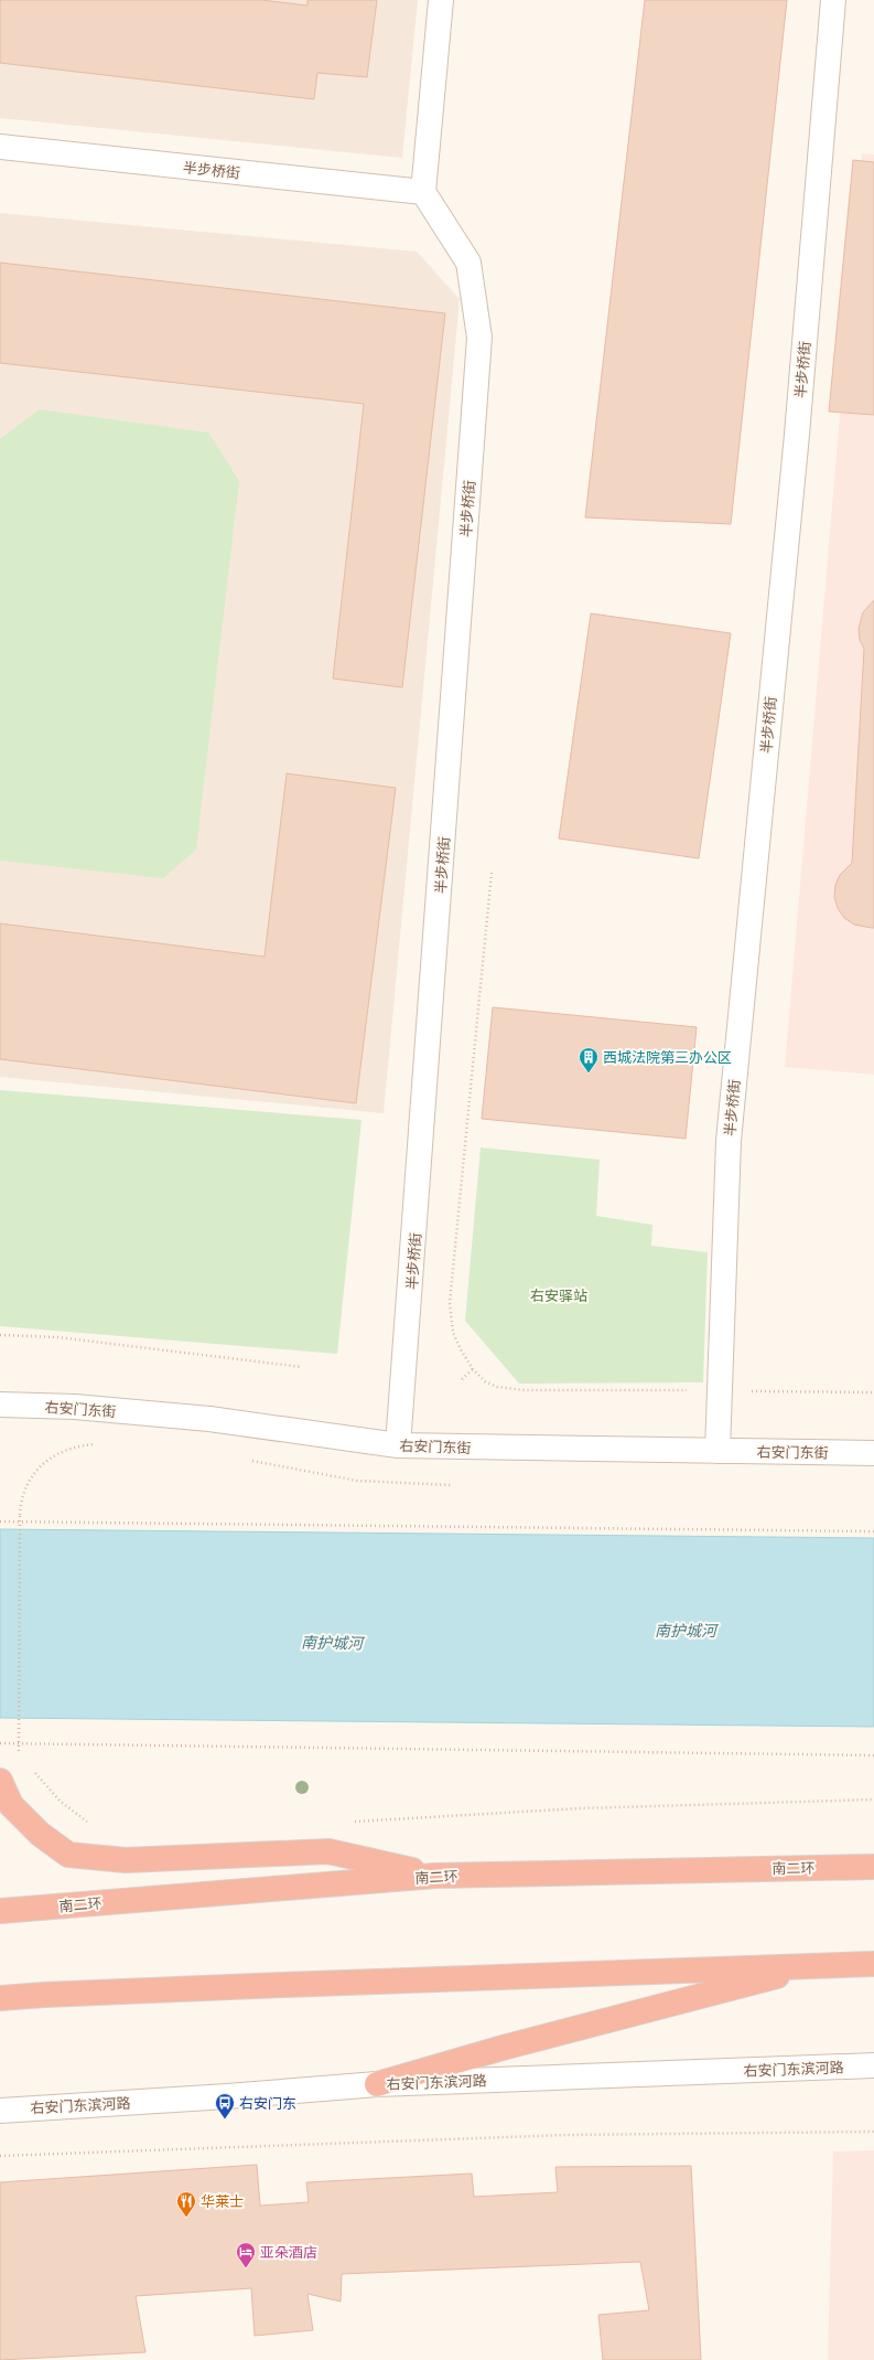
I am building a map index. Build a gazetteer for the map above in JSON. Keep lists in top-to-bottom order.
{
  "streets": {
    "highway": ["南二环"],
    "street": ["半步桥街", "右安门东街", "右安门东滨河路"]
  },
  "crossings": [
    ["半步桥街", "右安门东街"]
  ],
  "water": ["南护城河"],
  "parks": ["右安驿站"],
  "places": {
    "building": ["西城法院第三办公区"],
    "bus stop": ["右安门东"],
    "restaurant": ["华莱士"],
    "hotel": ["亚朵酒店"]
  }
}
